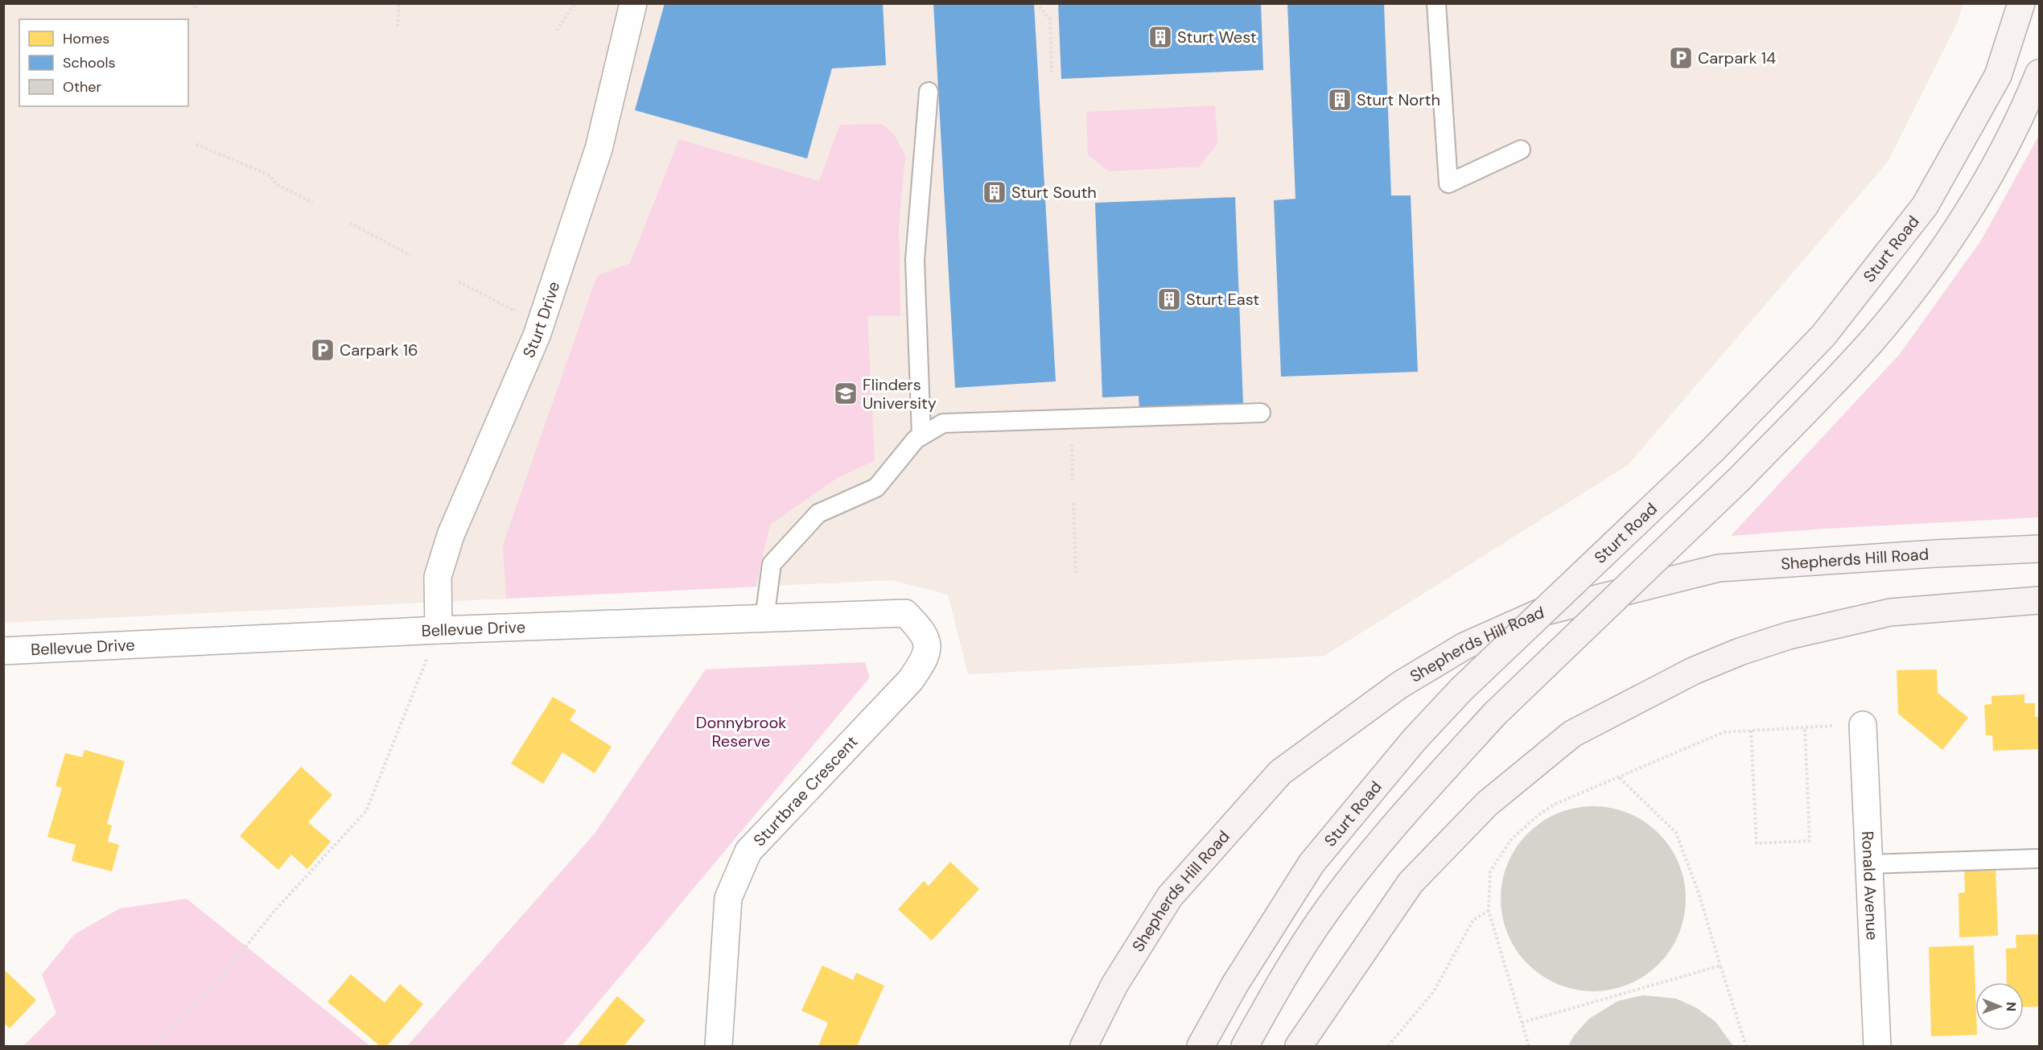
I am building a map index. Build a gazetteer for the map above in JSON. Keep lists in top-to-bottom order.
{
  "streets": {
    "main road": ["Sturt Road", "Shepherds Hill Road"],
    "street": [
      "Sturt Drive",
      "Bellevue Drive",
      "Sturtbrae Crescent",
      "Ronald Avenue"
    ]
  },
  "crossings": [
    ["Sturt Drive", "Bellevue Drive"],
    ["Bellevue Drive", "Sturtbrae Crescent"]
  ],
  "parks": ["Donnybrook Reserve"],
  "places": {
    "building": [
      "Sturt West",
      "Sturt North",
      "Sturt South",
      "Sturt East"
    ],
    "parking": ["Carpark 14", "Carpark 16"],
    "school or university": ["Flinders University"]
  },
  "legend": ["Homes", "Schools", "Other"],
  "north": "right"
}
